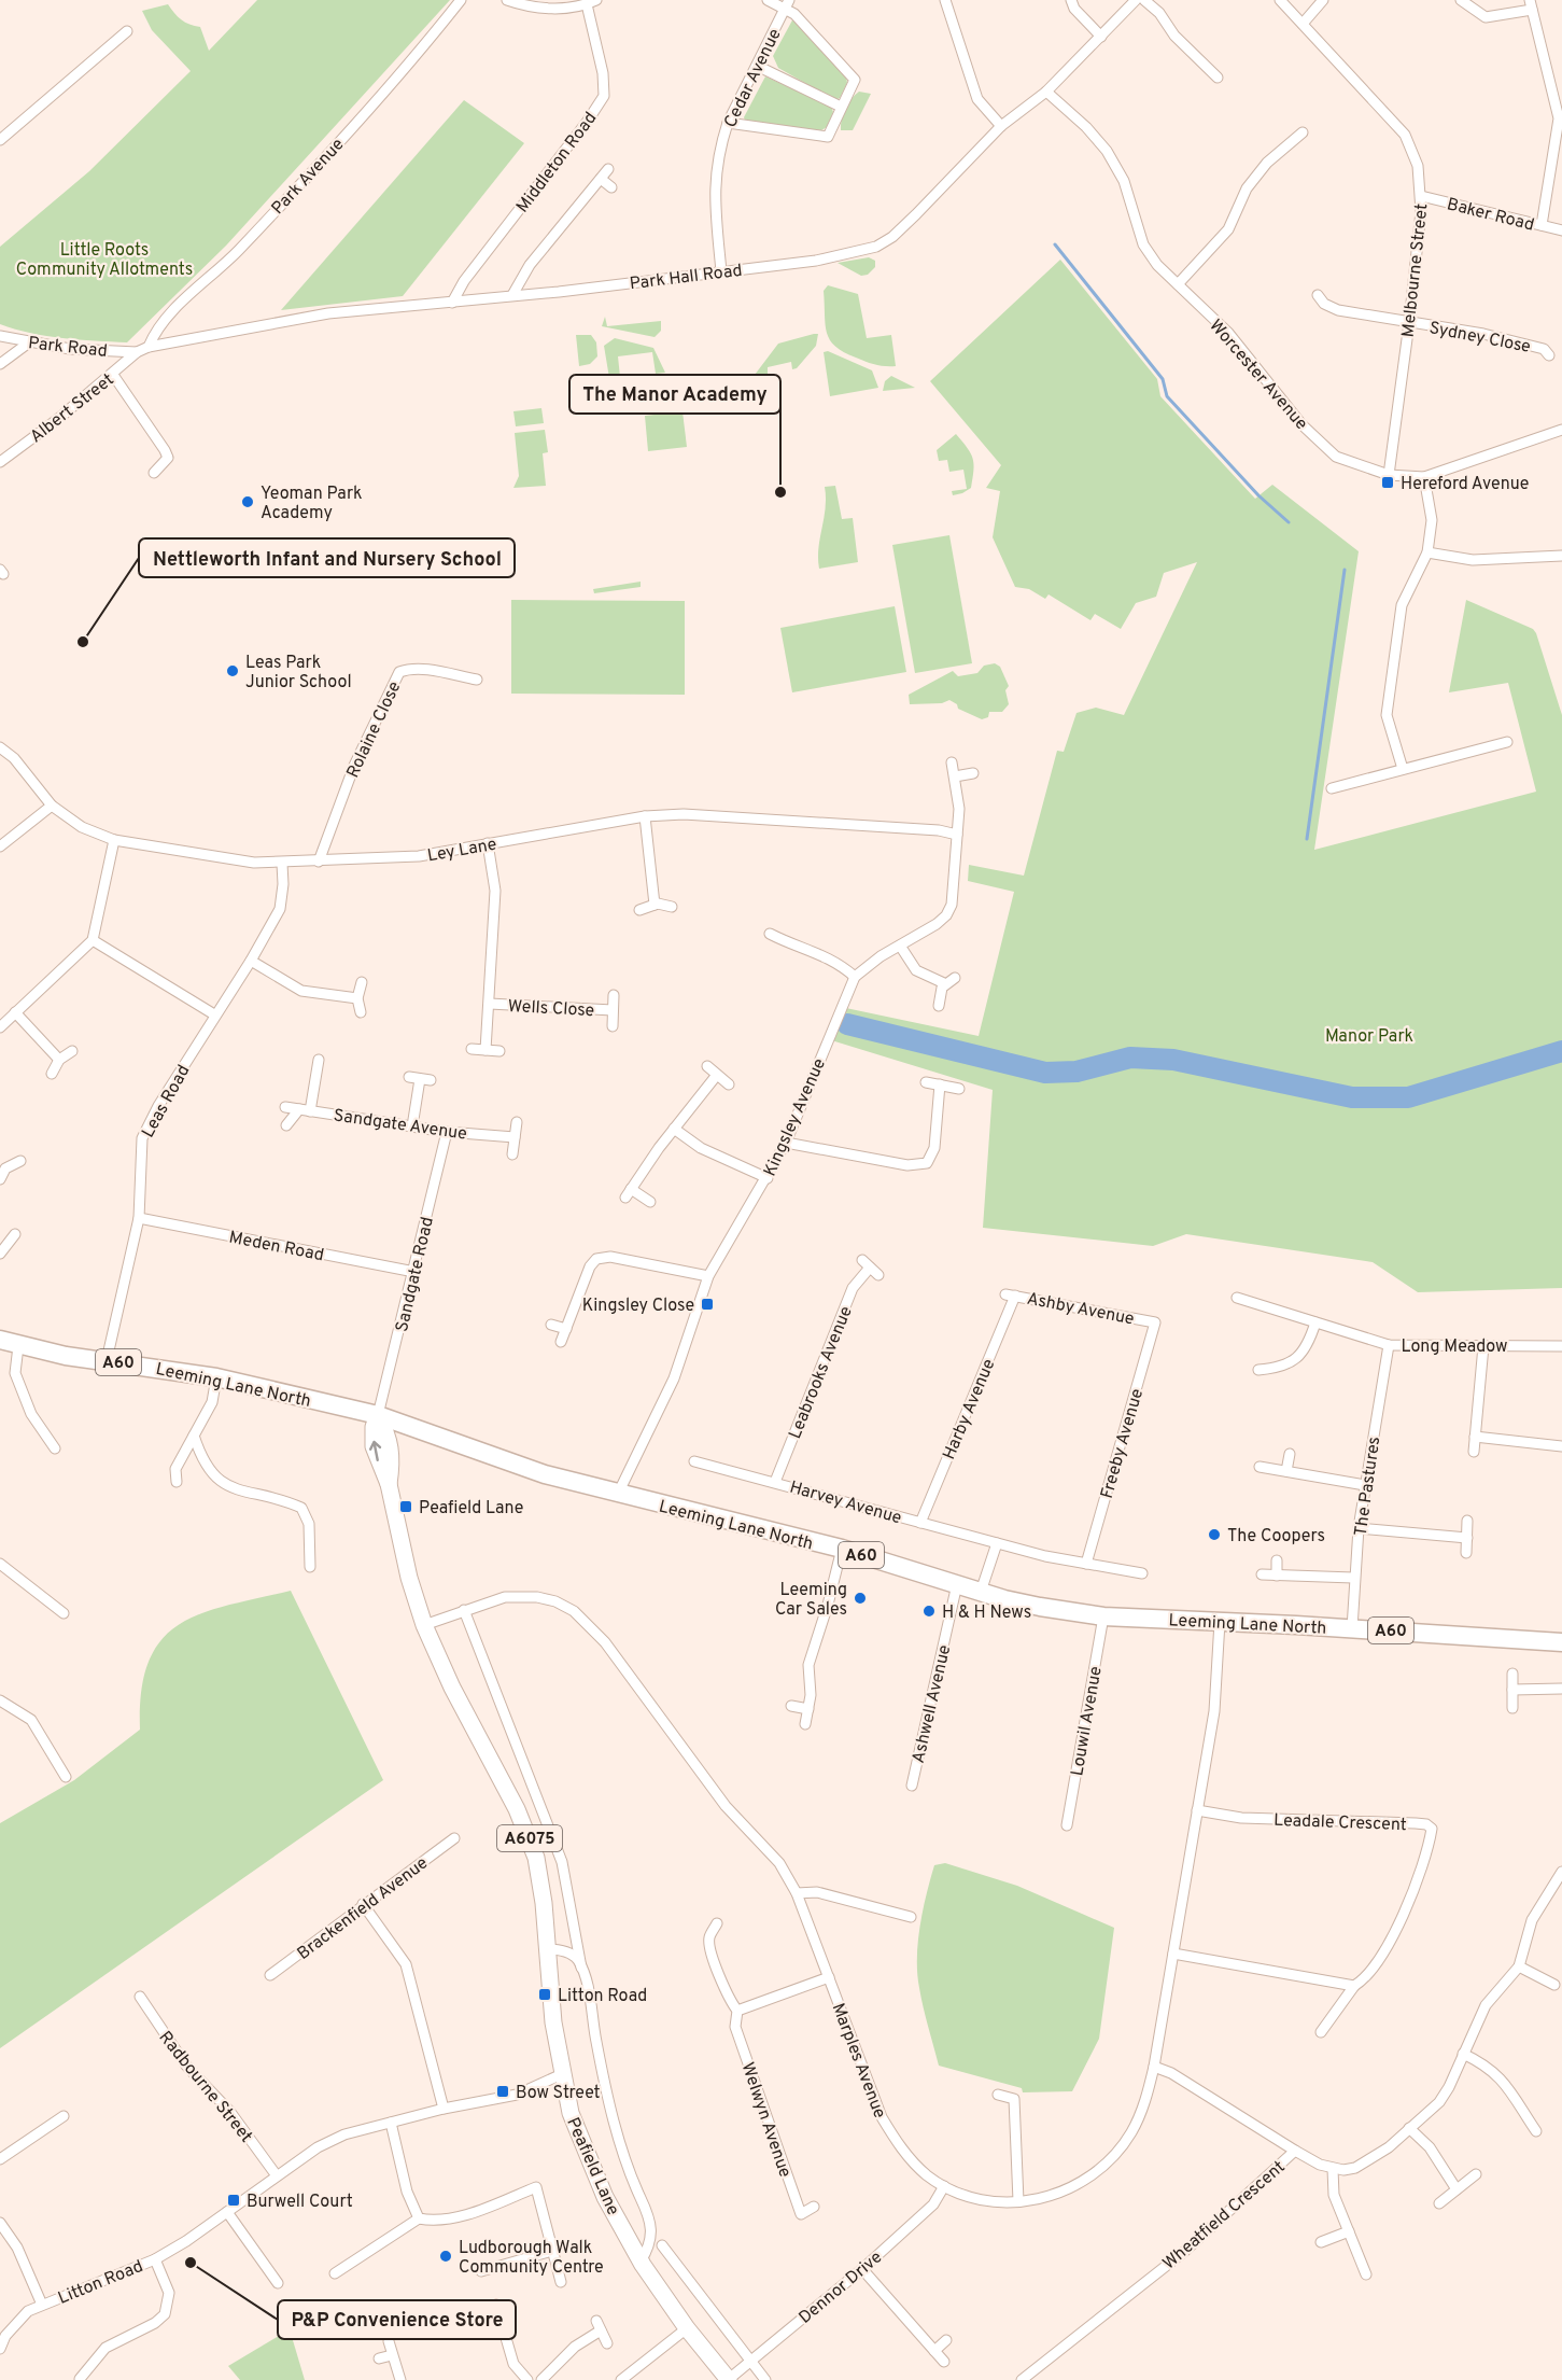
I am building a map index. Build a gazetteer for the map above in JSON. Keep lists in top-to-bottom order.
{
  "streets": {
    "highway": ["A60", "Leeming Lane North"],
    "main road": ["A6075", "Peafield Lane"],
    "street": [
      "Cedar Avenue",
      "Middleton Road",
      "Park Avenue",
      "Baker Road",
      "Melbourne Street",
      "Park Hall Road",
      "Sydney Close",
      "Park Road",
      "Worcester Avenue",
      "Albert Street",
      "Rolaine Close",
      "Ley Lane",
      "Wells Close",
      "Leas Road",
      "Kingsley Avenue",
      "Sandgate Avenue",
      "Meden Road",
      "Sandgate Road",
      "Ashby Avenue",
      "Long Meadow",
      "Leabrooks Avenue",
      "Harby Avenue",
      "Freeby Avenue",
      "The Pastures",
      "Harvey Avenue",
      "Ashwell Avenue",
      "Louwil Avenue",
      "Leadale Crescent",
      "Brackenfield Avenue",
      "Marples Avenue",
      "Radbourne Street",
      "Welwyn Avenue",
      "Wheatfield Crescent",
      "Litton Road",
      "Dennor Drive"
    ]
  },
  "crossings": [
    ["Cedar Avenue", "Park Hall Road"],
    ["Middleton Road", "Park Hall Road"],
    ["Park Avenue", "Park Hall Road"],
    ["Park Avenue", "Park Road"],
    ["Park Avenue", "Albert Street"],
    ["Baker Road", "Melbourne Street"],
    ["Melbourne Street", "Sydney Close"],
    ["Melbourne Street", "Worcester Avenue"],
    ["Park Hall Road", "Park Road"],
    ["Park Hall Road", "Worcester Avenue"],
    ["Park Hall Road", "Albert Street"],
    ["Park Road", "Albert Street"],
    ["Rolaine Close", "Ley Lane"],
    ["Ley Lane", "Leas Road"],
    ["Ley Lane", "Kingsley Avenue"],
    ["Leas Road", "Meden Road"],
    ["Leas Road", "Leeming Lane North"],
    ["Kingsley Avenue", "Leeming Lane North"],
    ["Sandgate Avenue", "Sandgate Road"],
    ["Meden Road", "Sandgate Road"],
    ["Sandgate Road", "Leeming Lane North"],
    ["Sandgate Road", "Peafield Lane"],
    ["Ashby Avenue", "Harby Avenue"],
    ["Ashby Avenue", "Freeby Avenue"],
    ["Long Meadow", "The Pastures"],
    ["Leabrooks Avenue", "Harvey Avenue"],
    ["Leeming Lane North", "The Pastures"],
    ["Leeming Lane North", "Ashwell Avenue"],
    ["Leeming Lane North", "Louwil Avenue"],
    ["Leeming Lane North", "Marples Avenue"],
    ["Leeming Lane North", "Peafield Lane"],
    ["Harby Avenue", "Harvey Avenue"],
    ["Freeby Avenue", "Harvey Avenue"],
    ["Leadale Crescent", "Marples Avenue"],
    ["Marples Avenue", "Peafield Lane"],
    ["Marples Avenue", "Wheatfield Crescent"],
    ["Marples Avenue", "Dennor Drive"],
    ["Radbourne Street", "Litton Road"],
    ["Peafield Lane", "Litton Road"],
    ["Peafield Lane", "Dennor Drive"]
  ],
  "parks": ["Little Roots Community Allotments", "Manor Park"],
  "places": {
    "transit": [
      "Hereford Avenue",
      "Kingsley Close",
      "Peafield Lane",
      "Litton Road",
      "Bow Street",
      "Burwell Court"
    ],
    "other": [
      "The Manor Academy",
      "Yeoman Park Academy",
      "Nettleworth Infant and Nursery School",
      "Leas Park Junior School",
      "The Coopers",
      "Leeming Car Sales",
      "H & H News",
      "Ludborough Walk Community Centre",
      "P&P Convenience Store"
    ]
  }
}
